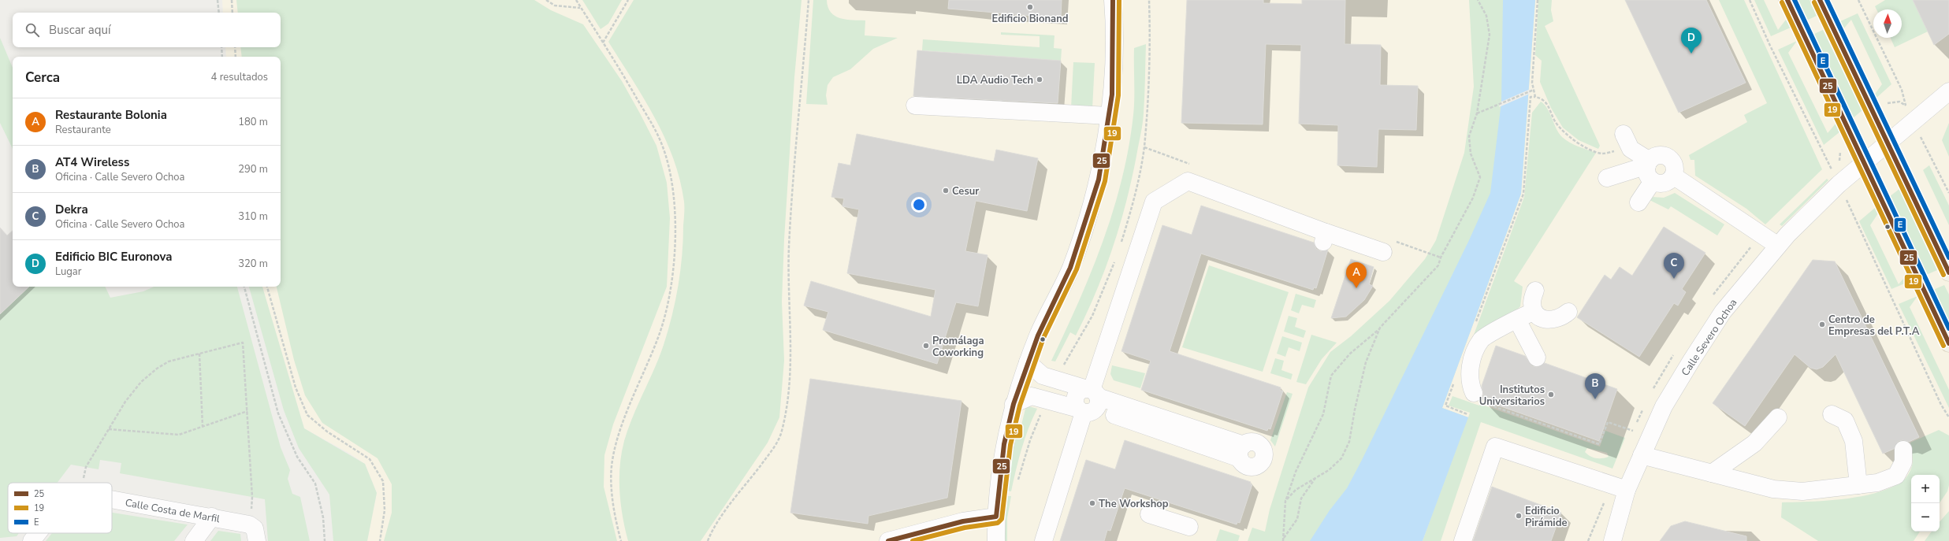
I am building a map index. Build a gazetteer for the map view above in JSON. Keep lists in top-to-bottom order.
{
  "streets": {
    "street": ["Calle Severo Ochoa", "Calle Costa de Marfil"]
  },
  "places": [
    "Edificio Bionand",
    "LDA Audio Tech",
    "Cesur",
    "Centro de Empresas del P.T.A",
    "Promálaga Coworking",
    "Institutos Universitarios",
    "The Workshop",
    "Edificio Pirámide"
  ],
  "lines": ["transit line 25", "transit line 19", "transit line E"],
  "legend": ["25", "19", "E"],
  "north": "top",
  "page": {
    "search": "Buscar aquí",
    "pins": [
      "D",
      "C",
      "A",
      "B"
    ],
    "heading": ["Cerca", "4 resultados"],
    "list": [
      {
        "mark": "A",
        "name": "Restaurante Bolonia",
        "note": "Restaurante",
        "value": "180 m"
      },
      {
        "mark": "B",
        "name": "AT4 Wireless",
        "note": "Oficina · Calle Severo Ochoa",
        "value": "290 m"
      },
      {
        "mark": "C",
        "name": "Dekra",
        "note": "Oficina · Calle Severo Ochoa",
        "value": "310 m"
      },
      {
        "mark": "D",
        "name": "Edificio BIC Euronova",
        "note": "Lugar",
        "value": "320 m"
      }
    ],
    "map_buttons": ["+", "−"]
  }
}
